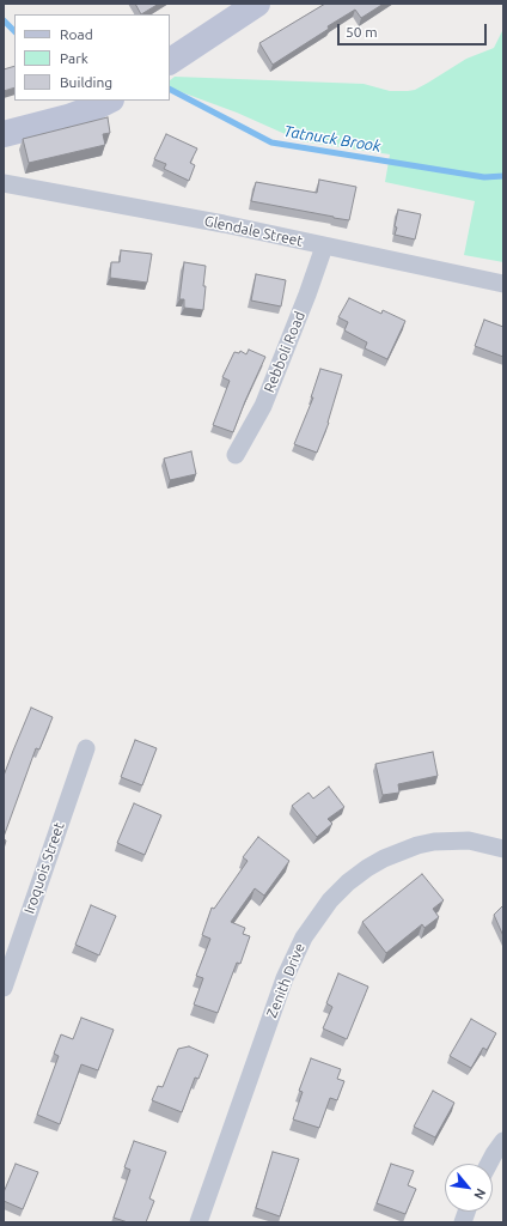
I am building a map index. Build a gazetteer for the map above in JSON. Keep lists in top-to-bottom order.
{
  "streets": {
    "street": [
      "Glendale Street",
      "Rebboli Road",
      "Iroquois Street",
      "Zenith Drive"
    ]
  },
  "crossings": [
    ["Glendale Street", "Rebboli Road"]
  ],
  "water": ["Tatnuck Brook"],
  "legend": ["Road", "Park", "Building"],
  "scale_bar": "50 m",
  "north": "bottom right"
}
